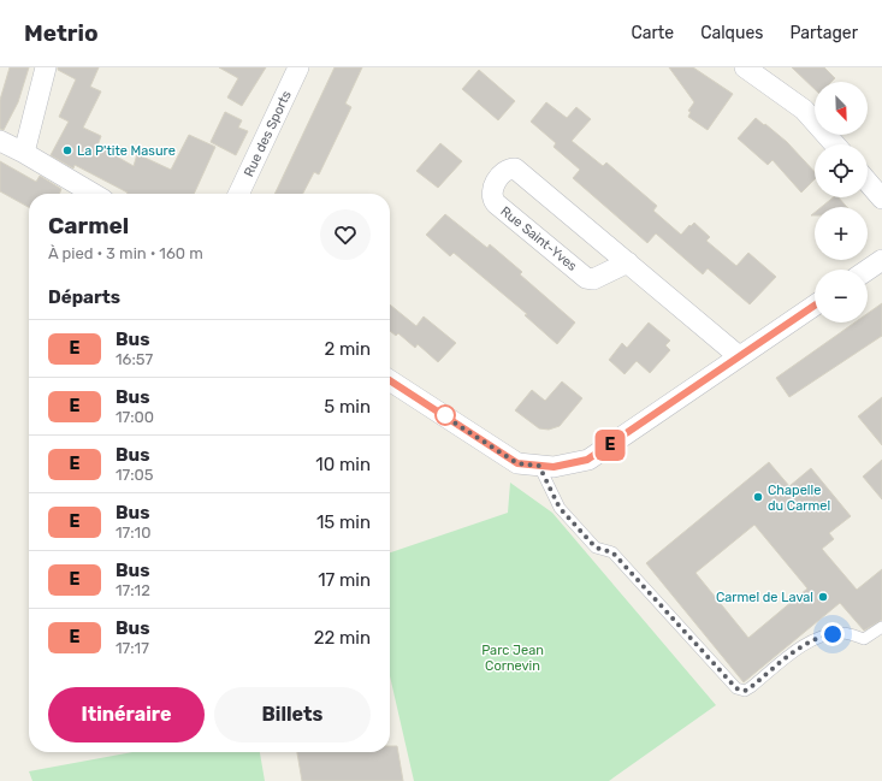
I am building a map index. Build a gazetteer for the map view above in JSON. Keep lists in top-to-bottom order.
{
  "streets": {
    "street": ["Rue des Sports", "Rue Saint-Yves"]
  },
  "parks": ["Parc Jean Cornevin"],
  "places": ["La P'tite Masure", "Chapelle du Carmel", "Carmel de Laval"],
  "lines": ["bus line E"],
  "north": "bottom right",
  "page": {
    "header": "Metrio",
    "nav": ["Carte", "Calques", "Partager"],
    "on_map": "E",
    "map_buttons": ["+", "−"],
    "heading": [
      ["Carmel", "À pied · 3 min · 160 m"],
      "Départs"
    ],
    "list": [
      {
        "mark": "E",
        "name": "Bus",
        "note": "16:57",
        "value": "2 min"
      },
      {
        "mark": "E",
        "name": "Bus",
        "note": "17:00",
        "value": "5 min"
      },
      {
        "mark": "E",
        "name": "Bus",
        "note": "17:05",
        "value": "10 min"
      },
      {
        "mark": "E",
        "name": "Bus",
        "note": "17:10",
        "value": "15 min"
      },
      {
        "mark": "E",
        "name": "Bus",
        "note": "17:12",
        "value": "17 min"
      },
      {
        "mark": "E",
        "name": "Bus",
        "note": "17:17",
        "value": "22 min"
      }
    ],
    "buttons": ["Itinéraire", "Billets"]
  }
}
